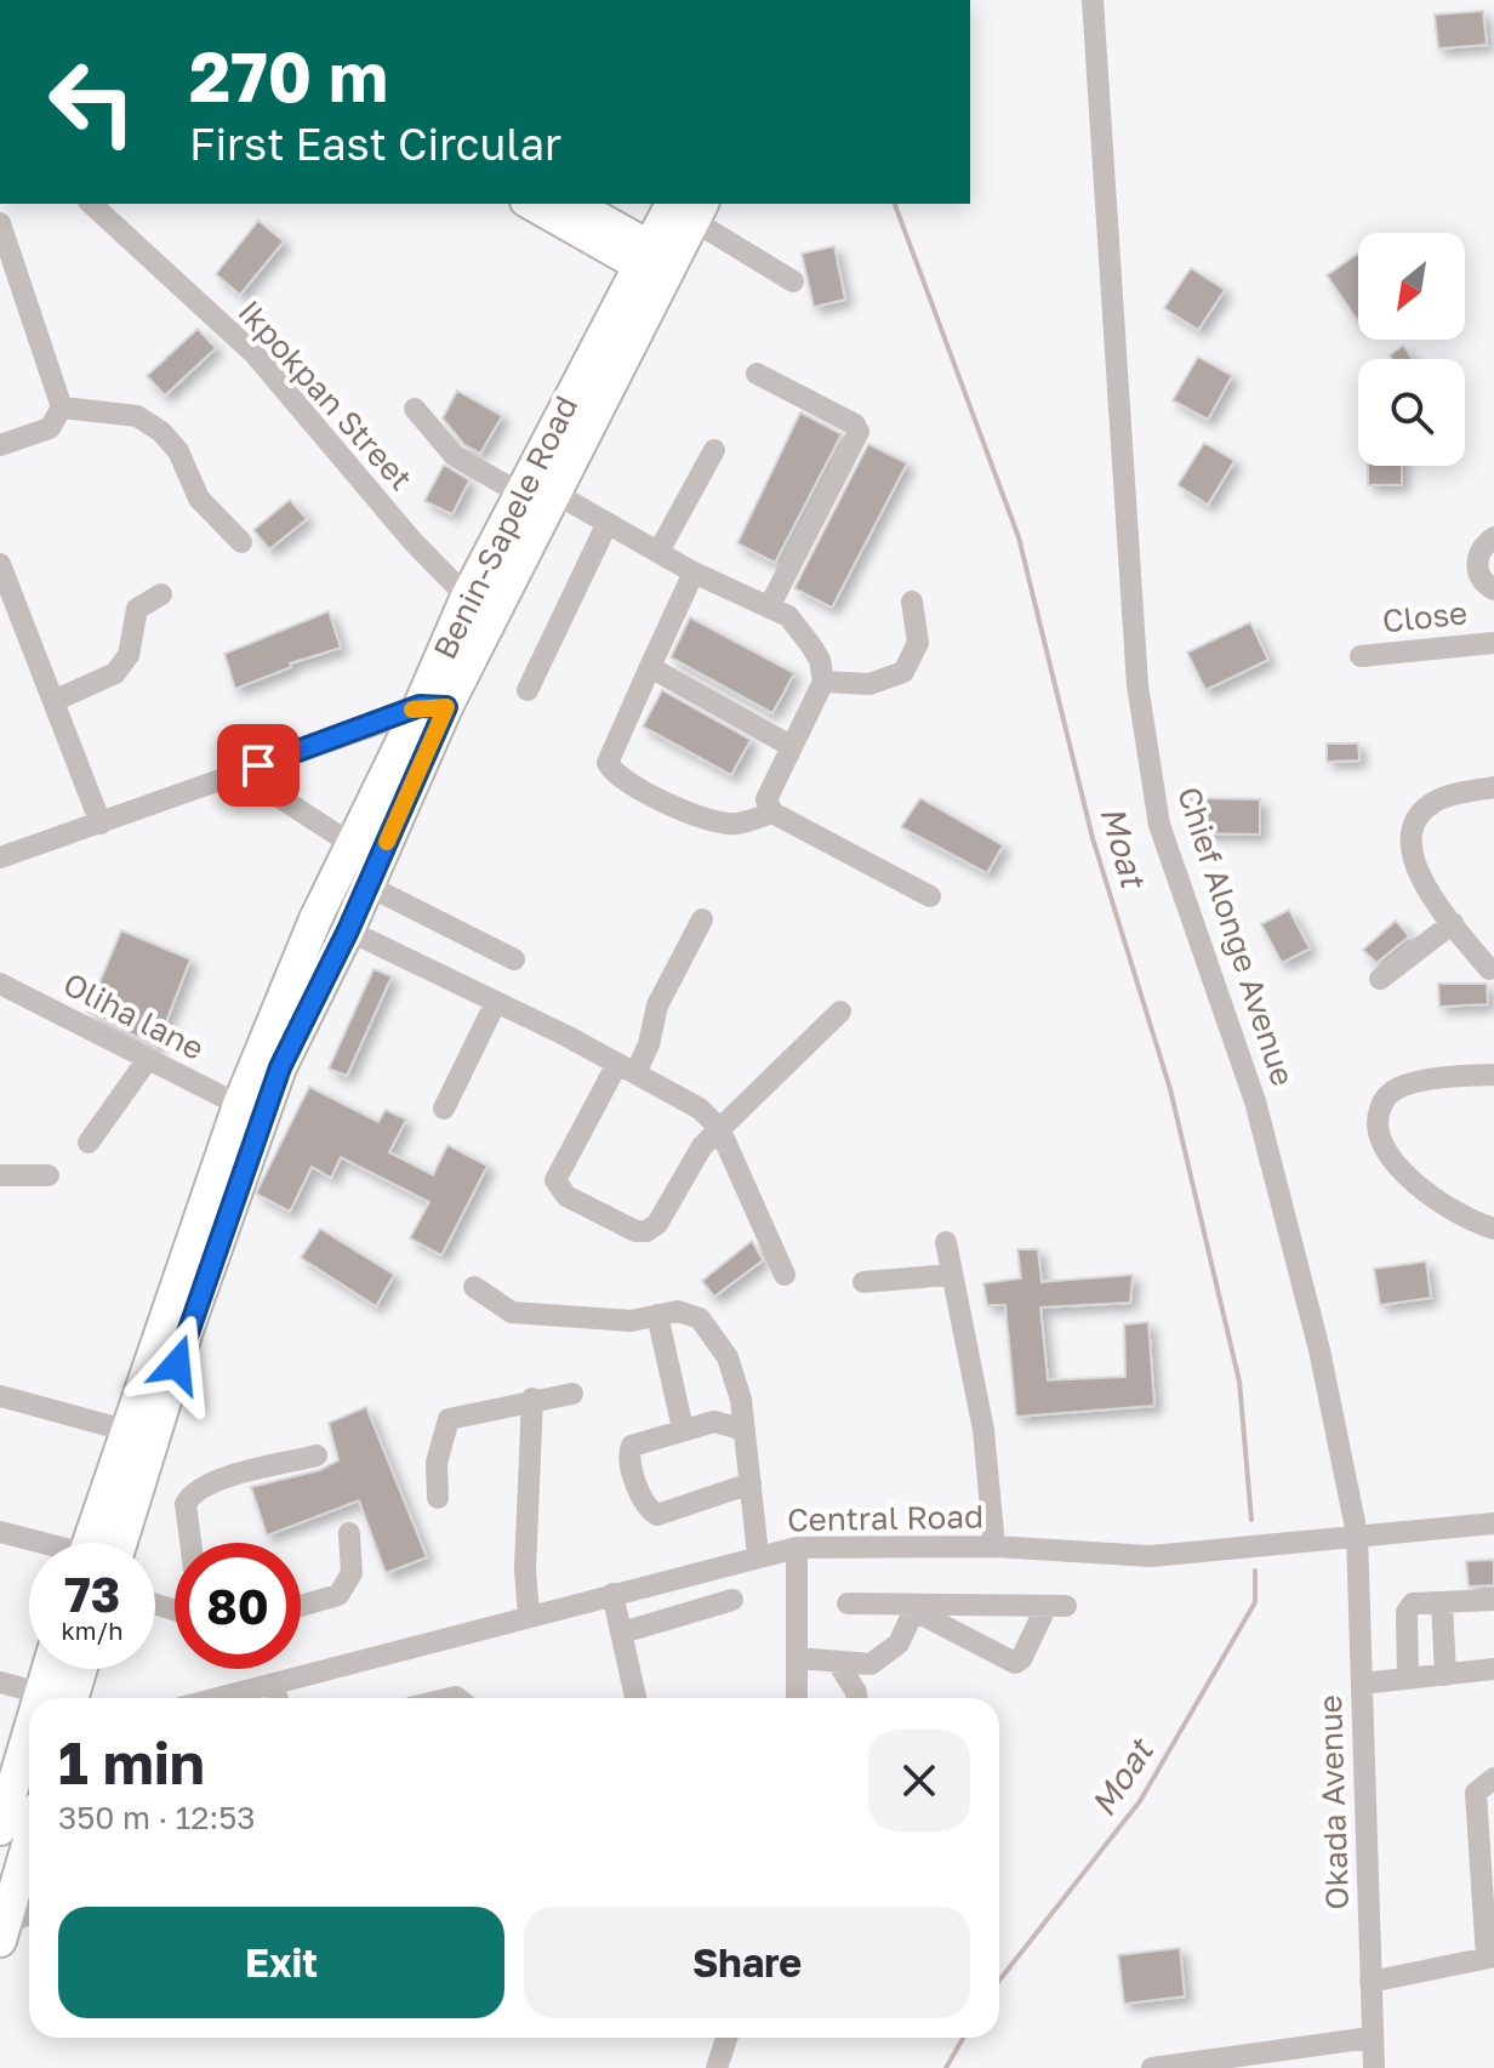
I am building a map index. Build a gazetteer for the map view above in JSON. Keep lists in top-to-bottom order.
{
  "streets": {
    "highway": ["Benin-Sapele Road"],
    "street": [
      "Ikpokpan Street",
      "Close",
      "Chief Alonge Avenue",
      "Oliha lane",
      "Central Road",
      "Okada Avenue"
    ]
  },
  "crossings": [
    ["Ikpokpan Street", "Benin-Sapele Road"],
    ["Benin-Sapele Road", "Oliha lane"],
    ["Chief Alonge Avenue", "Central Road"],
    ["Chief Alonge Avenue", "Okada Avenue"],
    ["Central Road", "Okada Avenue"]
  ],
  "water": ["Moat"],
  "north": "bottom left",
  "page": {
    "turn": ["270 m", "First East Circular"],
    "speed": "73 km/h",
    "limit": "80",
    "heading": ["1 min", "350 m · 12:53"],
    "buttons": ["Exit", "Share"]
  }
}
